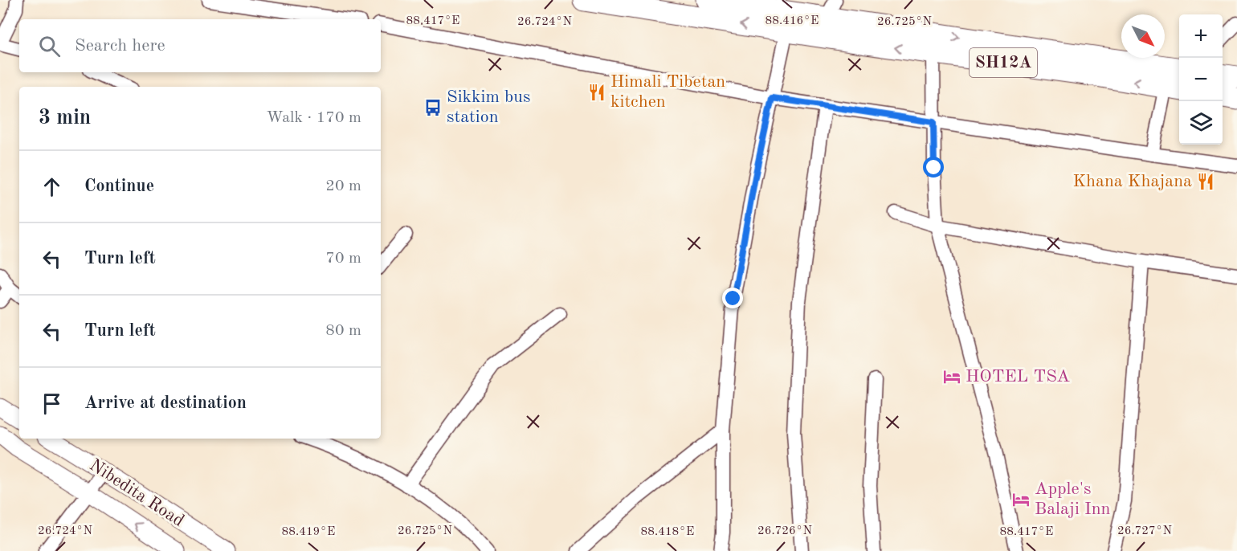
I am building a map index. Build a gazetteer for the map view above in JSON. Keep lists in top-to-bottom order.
{
  "streets": {
    "main road": ["SH12A"],
    "street": ["Nibedita Road"]
  },
  "places": {
    "restaurant": ["Himali Tibetan kitchen", "Khana Khajana"],
    "bus stop": ["Sikkim bus station"],
    "hotel": ["HOTEL TSA", "Apple's Balaji Inn"]
  },
  "north": "bottom right",
  "page": {
    "map_buttons": ["+", "−"],
    "search": "Search here",
    "heading": ["3 min", "Walk · 170 m"],
    "list": [
      ["Continue", "20 m"],
      ["Turn left", "70 m"],
      ["Turn left", "80 m"],
      "Arrive at destination"
    ]
  },
  "coordinates": [
    "88.417°E",
    "88.416°E",
    "26.724°N",
    "26.725°N",
    "26.726°N",
    "26.727°N",
    "88.419°E",
    "88.418°E"
  ]
}
